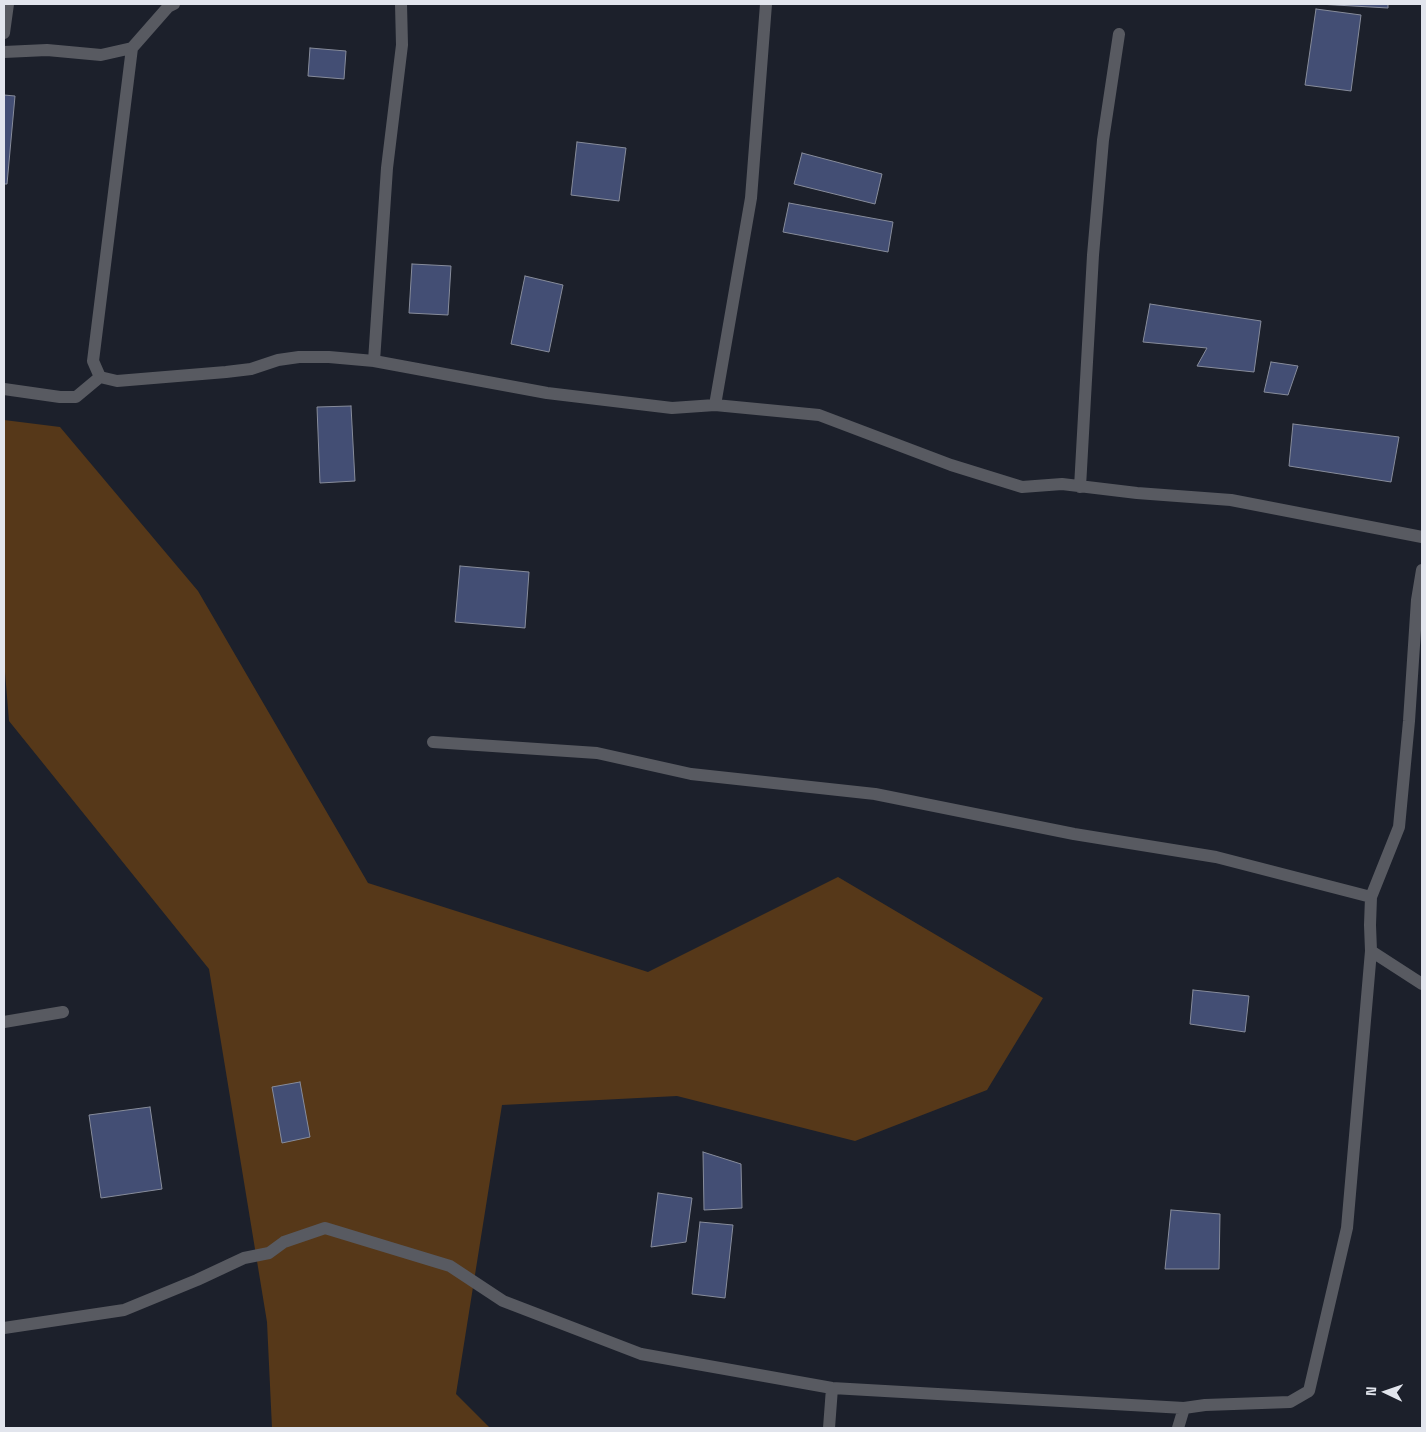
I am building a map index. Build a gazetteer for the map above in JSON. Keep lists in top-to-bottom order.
{
  "north": "left"
}
